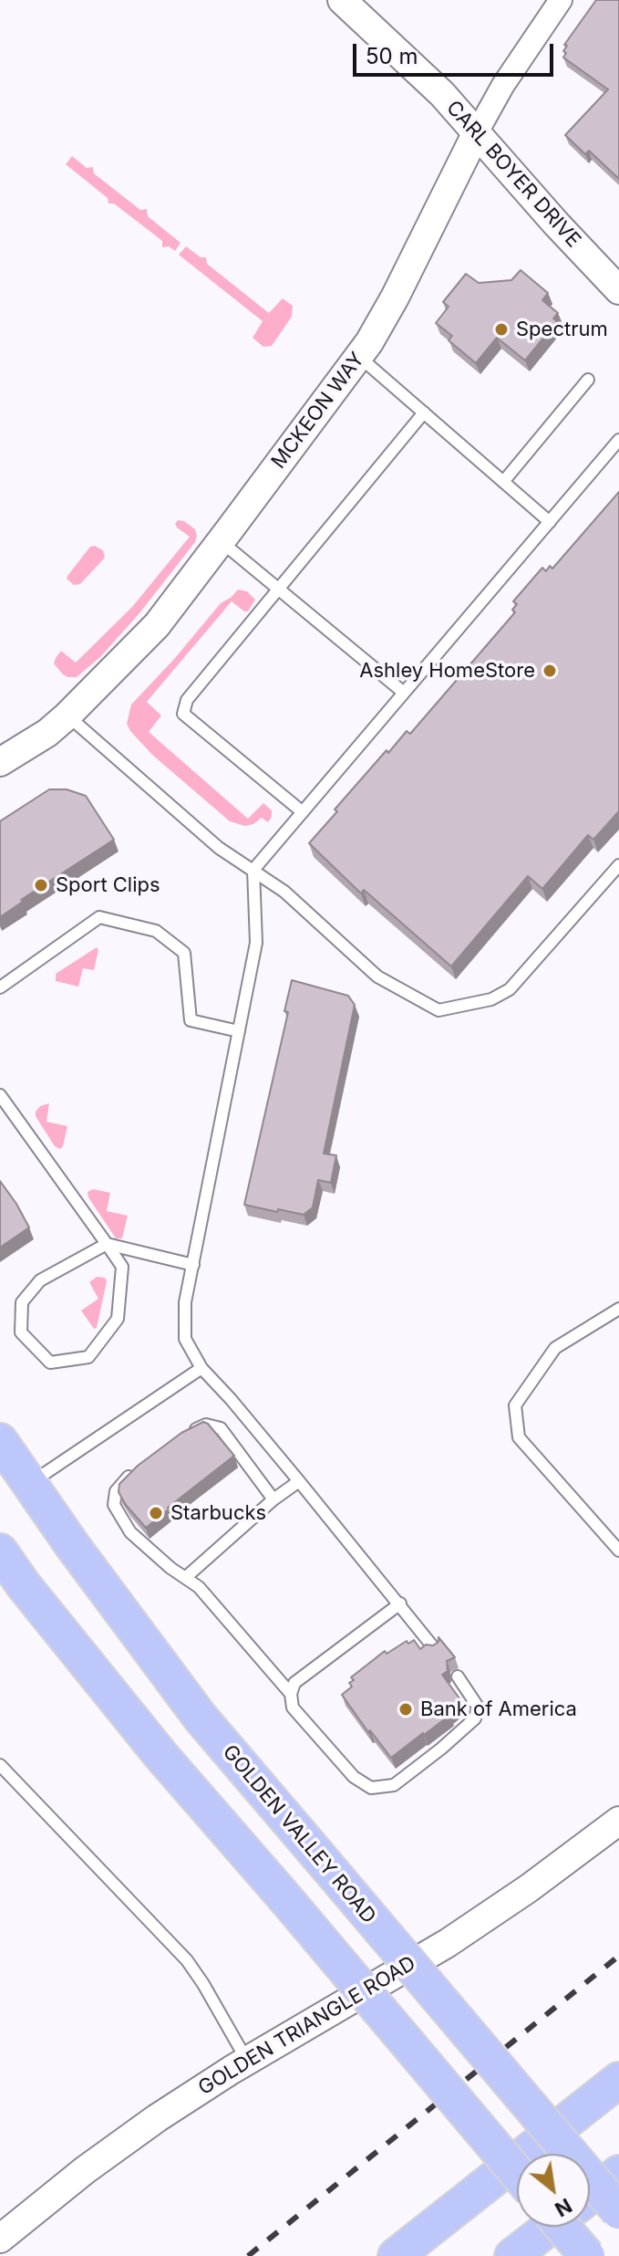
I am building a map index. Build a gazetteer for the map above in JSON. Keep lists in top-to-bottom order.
{
  "streets": {
    "main road": ["GOLDEN VALLEY ROAD"],
    "street": ["CARL BOYER DRIVE", "MCKEON WAY", "GOLDEN TRIANGLE ROAD"]
  },
  "crossings": [
    ["CARL BOYER DRIVE", "MCKEON WAY"]
  ],
  "places": [
    "Spectrum",
    "Ashley HomeStore",
    "Sport Clips",
    "Starbucks",
    "Bank of America"
  ],
  "scale_bar": "50 m",
  "north": "bottom right"
}
